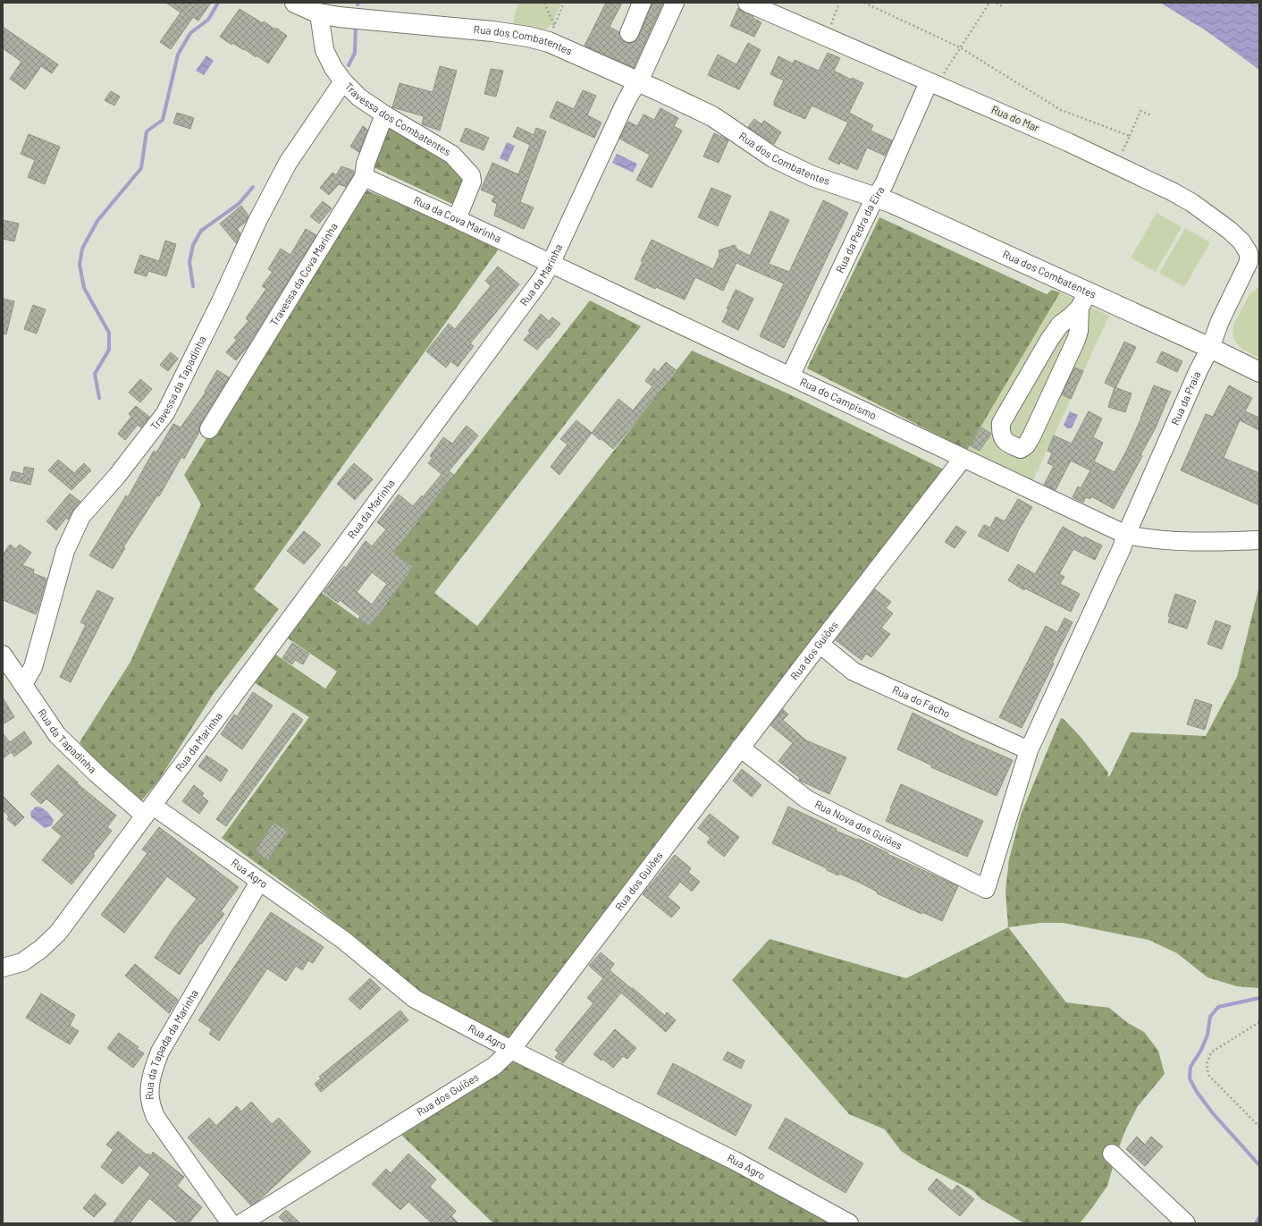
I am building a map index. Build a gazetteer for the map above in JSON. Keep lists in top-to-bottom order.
{
  "streets": {
    "main road": ["Rua dos Combatentes"],
    "street": [
      "Travessa dos Combatentes",
      "Rua do Mar",
      "Rua da Cova Marinha",
      "Rua da Pedra da Eira",
      "Travessa da Cova Marinha",
      "Rua da Marinha",
      "Travessa da Tapadinha",
      "Rua da Praia",
      "Rua do Campismo",
      "Rua dos Guiões",
      "Rua do Facho",
      "Rua da Tapadinha",
      "Rua Nova dos Guiões",
      "Rua Agro",
      "Rua da Tapada da Marinha"
    ]
  },
  "crossings": [
    ["Rua dos Combatentes", "Travessa dos Combatentes"],
    ["Rua dos Combatentes", "Rua da Pedra da Eira"],
    ["Rua dos Combatentes", "Rua da Marinha"],
    ["Rua dos Combatentes", "Rua da Praia"],
    ["Travessa dos Combatentes", "Rua da Cova Marinha"],
    ["Travessa dos Combatentes", "Travessa da Cova Marinha"],
    ["Travessa dos Combatentes", "Travessa da Tapadinha"],
    ["Rua do Mar", "Rua da Pedra da Eira"],
    ["Rua do Mar", "Rua da Praia"],
    ["Rua da Cova Marinha", "Travessa da Cova Marinha"],
    ["Rua da Cova Marinha", "Rua da Marinha"],
    ["Rua da Cova Marinha", "Rua do Campismo"],
    ["Rua da Pedra da Eira", "Rua do Campismo"],
    ["Rua da Marinha", "Rua do Campismo"],
    ["Rua da Marinha", "Rua da Tapadinha"],
    ["Rua da Marinha", "Rua Agro"],
    ["Travessa da Tapadinha", "Rua da Tapadinha"],
    ["Rua da Praia", "Rua do Campismo"],
    ["Rua da Praia", "Rua do Facho"],
    ["Rua da Praia", "Rua Nova dos Guiões"],
    ["Rua do Campismo", "Rua dos Guiões"],
    ["Rua dos Guiões", "Rua do Facho"],
    ["Rua dos Guiões", "Rua Nova dos Guiões"],
    ["Rua dos Guiões", "Rua Agro"],
    ["Rua da Tapadinha", "Rua Agro"],
    ["Rua Agro", "Rua da Tapada da Marinha"]
  ]
}
